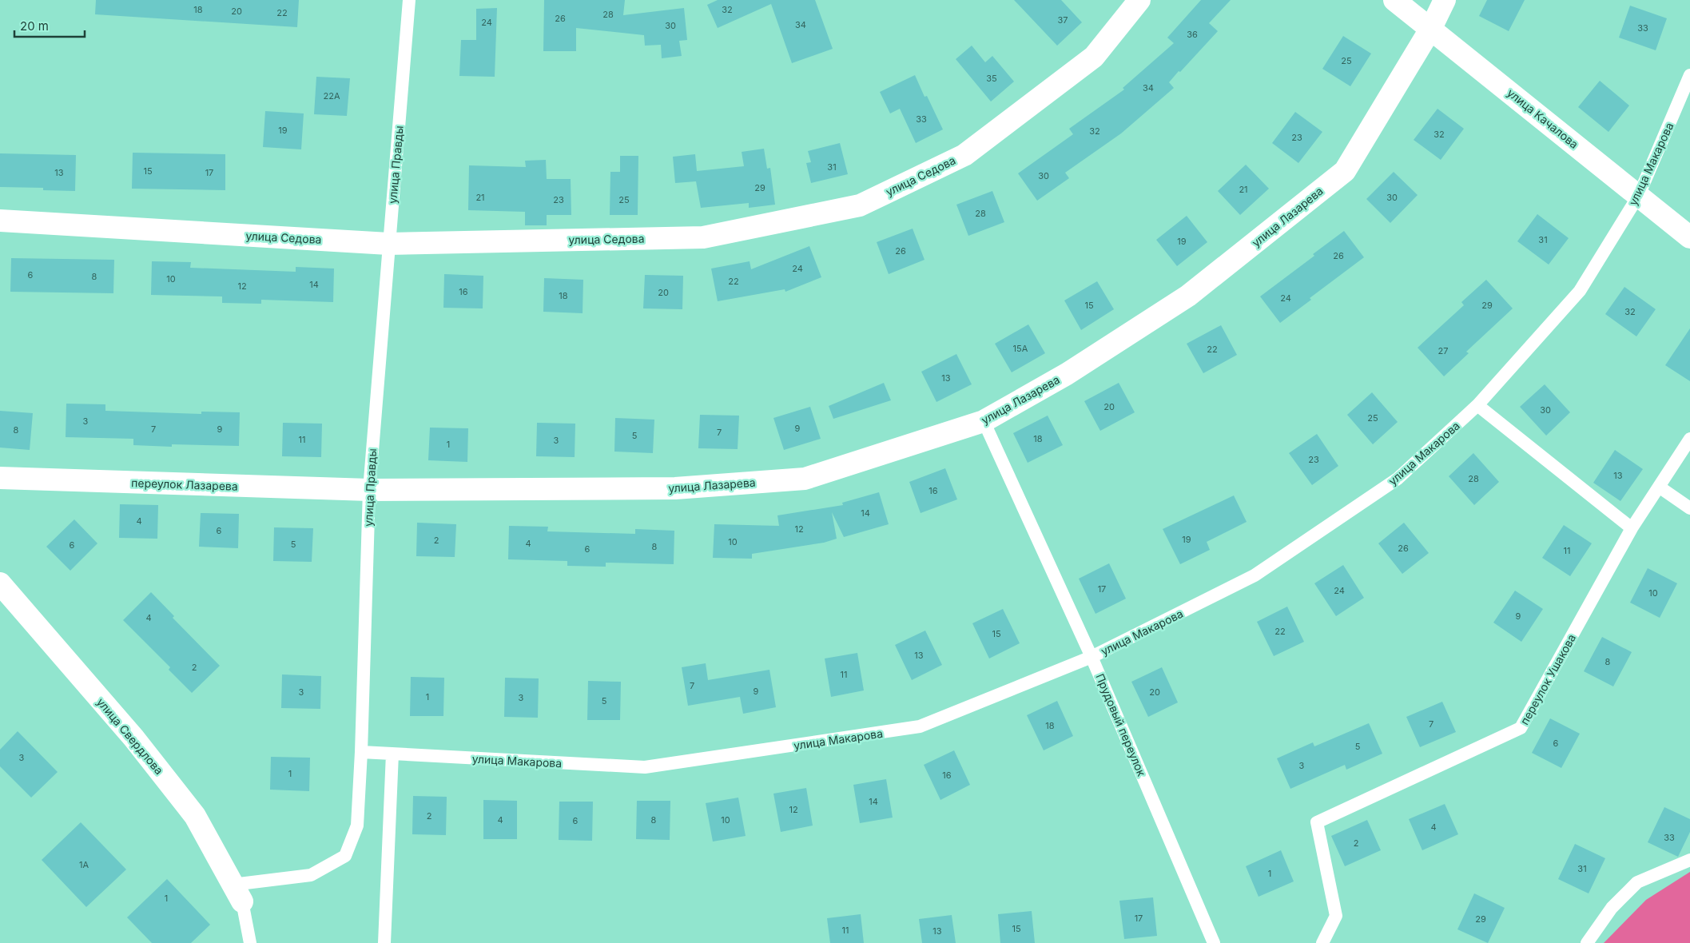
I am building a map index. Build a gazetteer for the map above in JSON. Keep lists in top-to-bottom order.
{
  "streets": {
    "street": [
      "улица Качалова",
      "улица Седова",
      "улица Лазарева",
      "переулок Лазарева",
      "улица Свердлова"
    ],
    "lane": [
      "улица Макарова",
      "улица Правды",
      "переулок Ушакова",
      "Прудовый переулок"
    ]
  },
  "crossings": [
    ["улица Качалова", "улица Макарова"],
    ["улица Качалова", "улица Лазарева"],
    ["улица Макарова", "улица Правды"],
    ["улица Макарова", "Прудовый переулок"],
    ["улица Правды", "улица Седова"],
    ["улица Правды", "улица Лазарева"],
    ["улица Правды", "переулок Лазарева"],
    ["улица Правды", "улица Свердлова"],
    ["улица Лазарева", "переулок Лазарева"],
    ["улица Лазарева", "Прудовый переулок"]
  ],
  "house_numbers": [
    "18",
    "32",
    "20",
    "22",
    "28",
    "26",
    "37",
    "24",
    "34",
    "30",
    "33",
    "36",
    "25",
    "35",
    "34",
    "22А",
    "33",
    "19",
    "32",
    "32",
    "23",
    "31",
    "15",
    "13",
    "17",
    "30",
    "29",
    "21",
    "21",
    "30",
    "23",
    "25",
    "28",
    "31",
    "19",
    "26",
    "26",
    "24",
    "6",
    "8",
    "10",
    "22",
    "14",
    "12",
    "16",
    "20",
    "18",
    "24",
    "15",
    "29",
    "32",
    "15А",
    "22",
    "27",
    "13",
    "20",
    "30",
    "25",
    "3",
    "9",
    "7",
    "9",
    "8",
    "7",
    "5",
    "18",
    "11",
    "3",
    "1",
    "23",
    "13",
    "28",
    "16",
    "14",
    "4",
    "12",
    "6",
    "19",
    "2",
    "10",
    "4",
    "5",
    "6",
    "8",
    "26",
    "6",
    "11",
    "17",
    "24",
    "10",
    "9",
    "4",
    "22",
    "15",
    "13",
    "8",
    "2",
    "11",
    "7",
    "9",
    "3",
    "20",
    "1",
    "3",
    "5",
    "7",
    "18",
    "6",
    "5",
    "3",
    "3",
    "1",
    "16",
    "14",
    "12",
    "2",
    "4",
    "8",
    "10",
    "6",
    "4",
    "33",
    "2",
    "1А",
    "31",
    "1",
    "1",
    "17",
    "29",
    "15",
    "11",
    "13"
  ],
  "scale_bar": "20 m"
}
